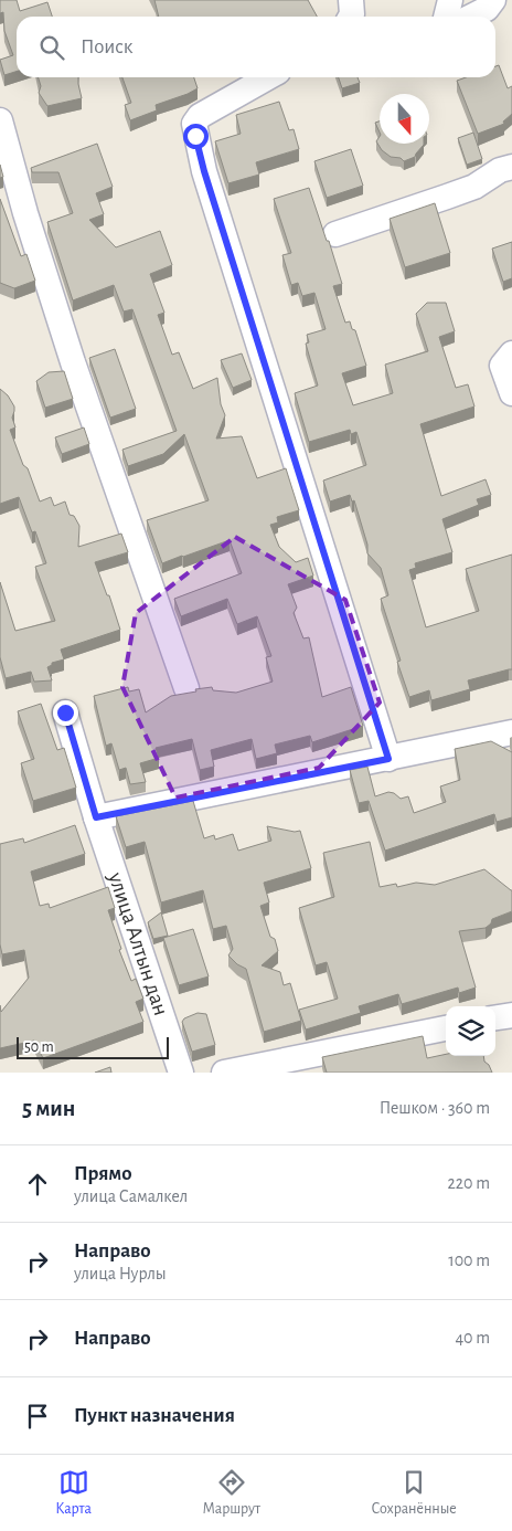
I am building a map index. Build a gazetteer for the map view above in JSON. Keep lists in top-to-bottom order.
{
  "streets": {
    "street": ["улица Алтын дан"]
  },
  "scale_bar": "50 m",
  "north": "bottom",
  "page": {
    "search": "Поиск",
    "scale": "50 m",
    "heading": ["5 мин", "Пешком · 360 m"],
    "list": [
      ["Прямо", "улица Самалкел", "220 m"],
      ["Направо", "улица Нурлы", "100 m"],
      ["Направо", "40 m"],
      "Пункт назначения"
    ],
    "nav": ["Карта", "Маршрут", "Сохранённые"]
  }
}
